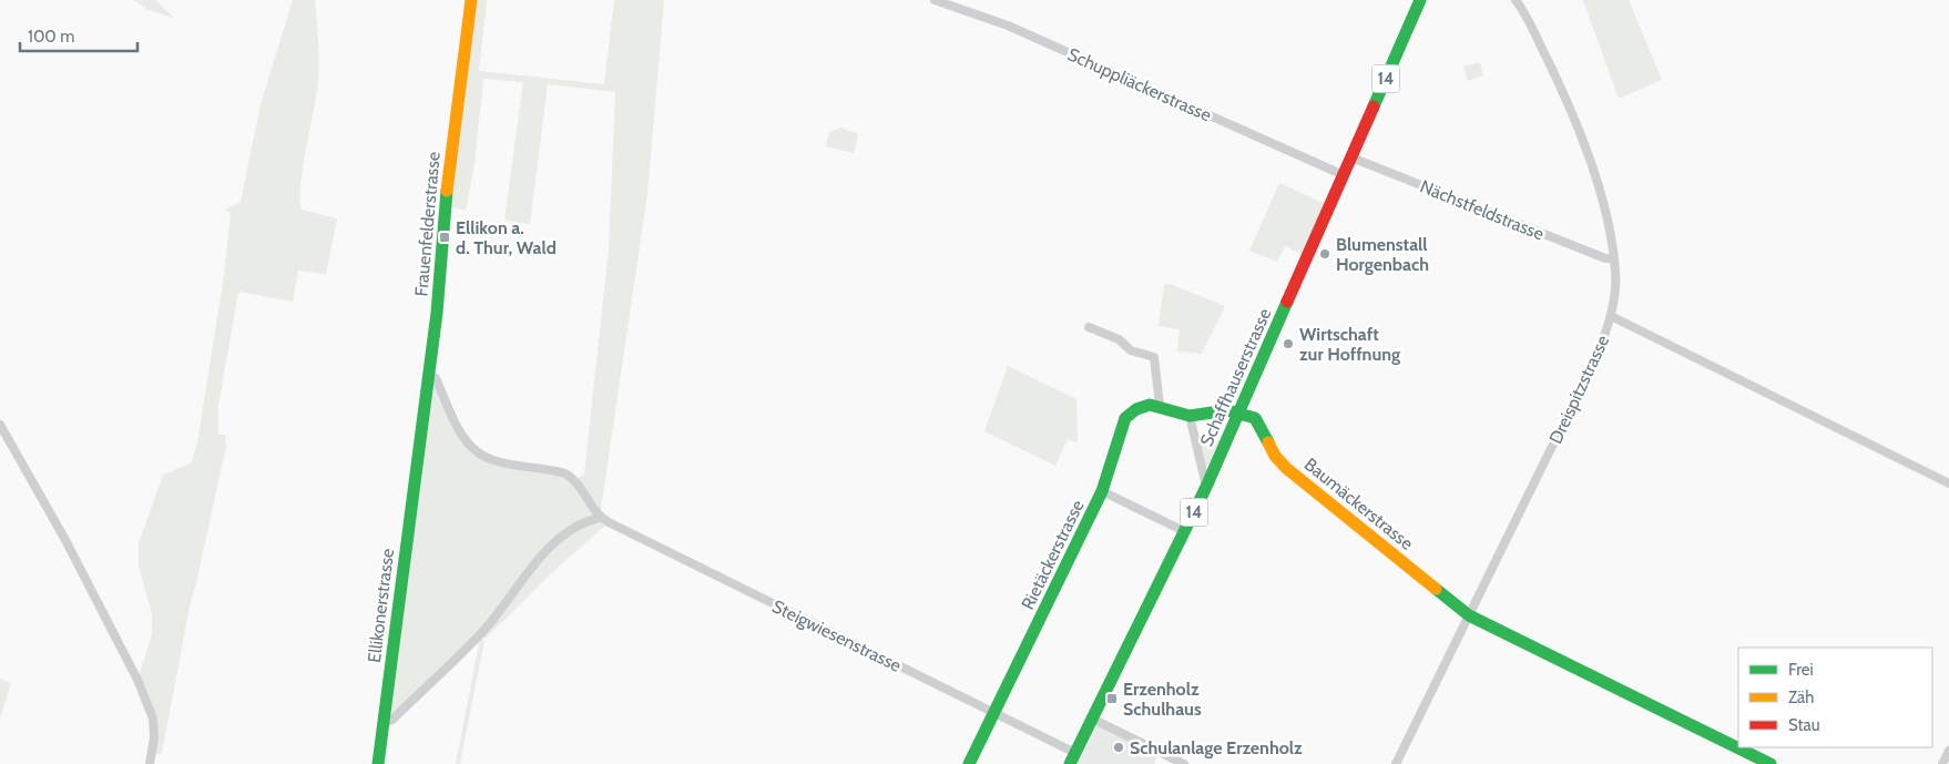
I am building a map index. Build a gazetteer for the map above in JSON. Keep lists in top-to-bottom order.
{
  "streets": {
    "street": [
      "14",
      "Schuppliäckerstrasse",
      "Nächstfeldstrasse",
      "Frauenfelderstrasse",
      "Schaffhauserstrasse",
      "Dreispitzstrasse",
      "Baumäckerstrasse",
      "Rietäckerstrasse",
      "Ellikonerstrasse",
      "Steigwiesenstrasse"
    ]
  },
  "crossings": [
    ["Schuppliäckerstrasse", "Schaffhauserstrasse"],
    ["Nächstfeldstrasse", "Schaffhauserstrasse"],
    ["Nächstfeldstrasse", "Dreispitzstrasse"],
    ["Frauenfelderstrasse", "Ellikonerstrasse"],
    ["Schaffhauserstrasse", "Baumäckerstrasse"],
    ["Schaffhauserstrasse", "Steigwiesenstrasse"],
    ["Dreispitzstrasse", "Baumäckerstrasse"],
    ["Rietäckerstrasse", "Steigwiesenstrasse"]
  ],
  "places": {
    "transit": ["Ellikon a. d. Thur, Wald", "Erzenholz Schulhaus"],
    "other": ["Blumenstall Horgenbach", "Wirtschaft zur Hoffnung", "Schulanlage Erzenholz"]
  },
  "legend": ["Frei", "Zäh", "Stau"],
  "scale_bar": "100 m"
}
